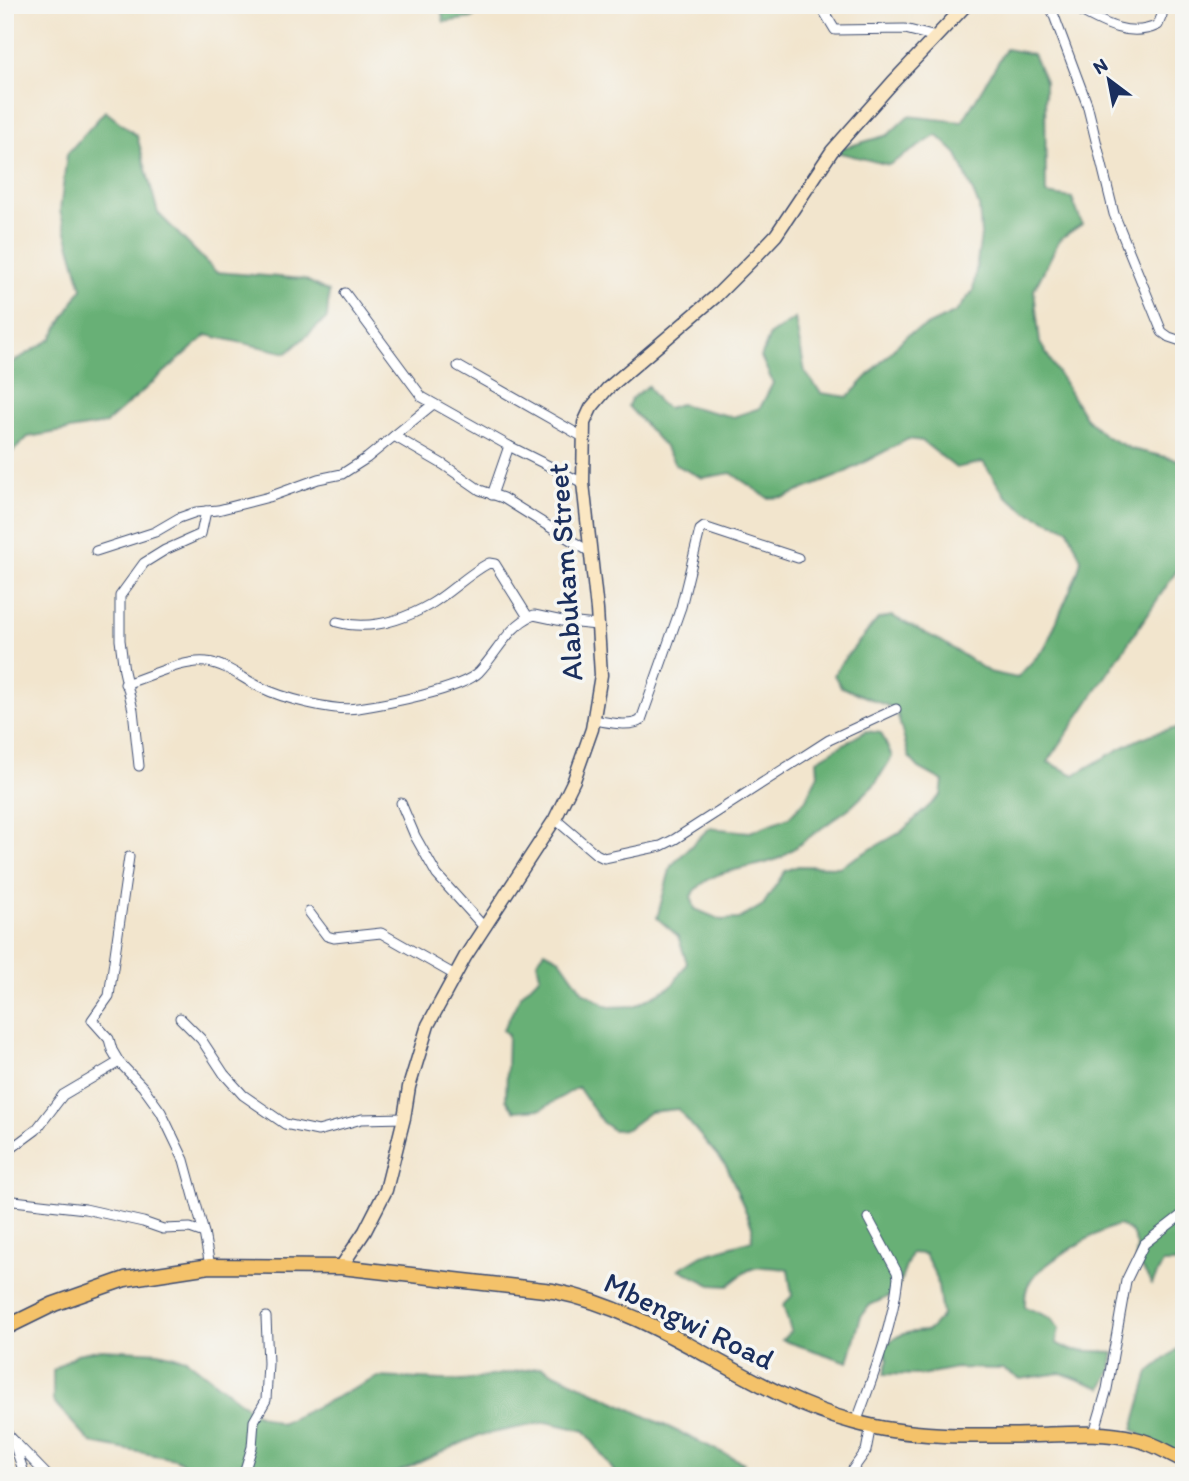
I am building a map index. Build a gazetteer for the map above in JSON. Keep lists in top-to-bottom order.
{
  "streets": {
    "main road": ["Mbengwi Road"],
    "street": ["Alabukam Street"]
  },
  "crossings": [
    ["Alabukam Street", "Mbengwi Road"]
  ],
  "north": "top left"
}
